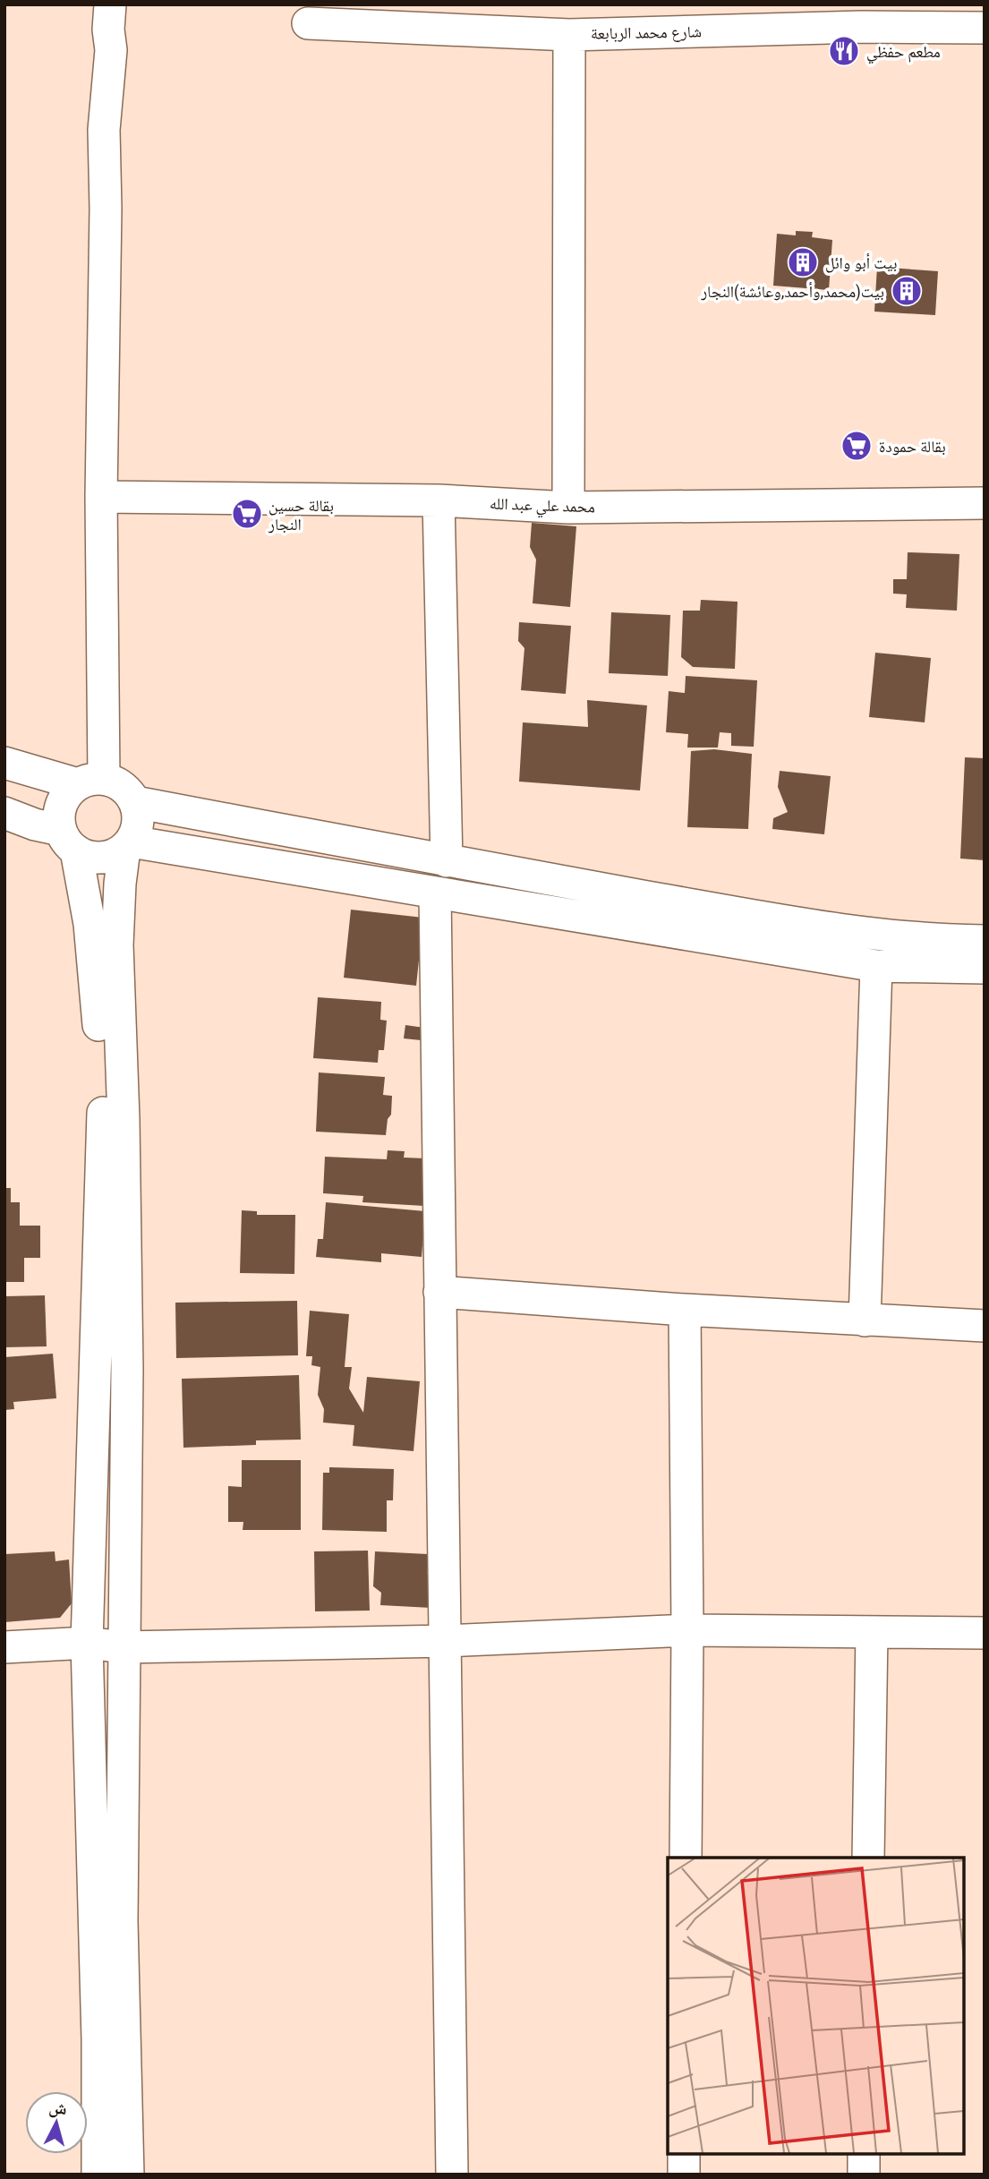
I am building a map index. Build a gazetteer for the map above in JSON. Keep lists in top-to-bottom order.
{
  "streets": {
    "street": ["شارع محمد الربابعة", "محمد علي عبد الله"]
  },
  "places": {
    "restaurant": ["مطعم حفظي"],
    "building": ["بيت أبو وائل", "بيت(محمد,وأحمد,وعائشة)النجار"],
    "supermarket": ["بقالة حمودة", "بقالة حسين النجار"]
  },
  "north": "top"
}
